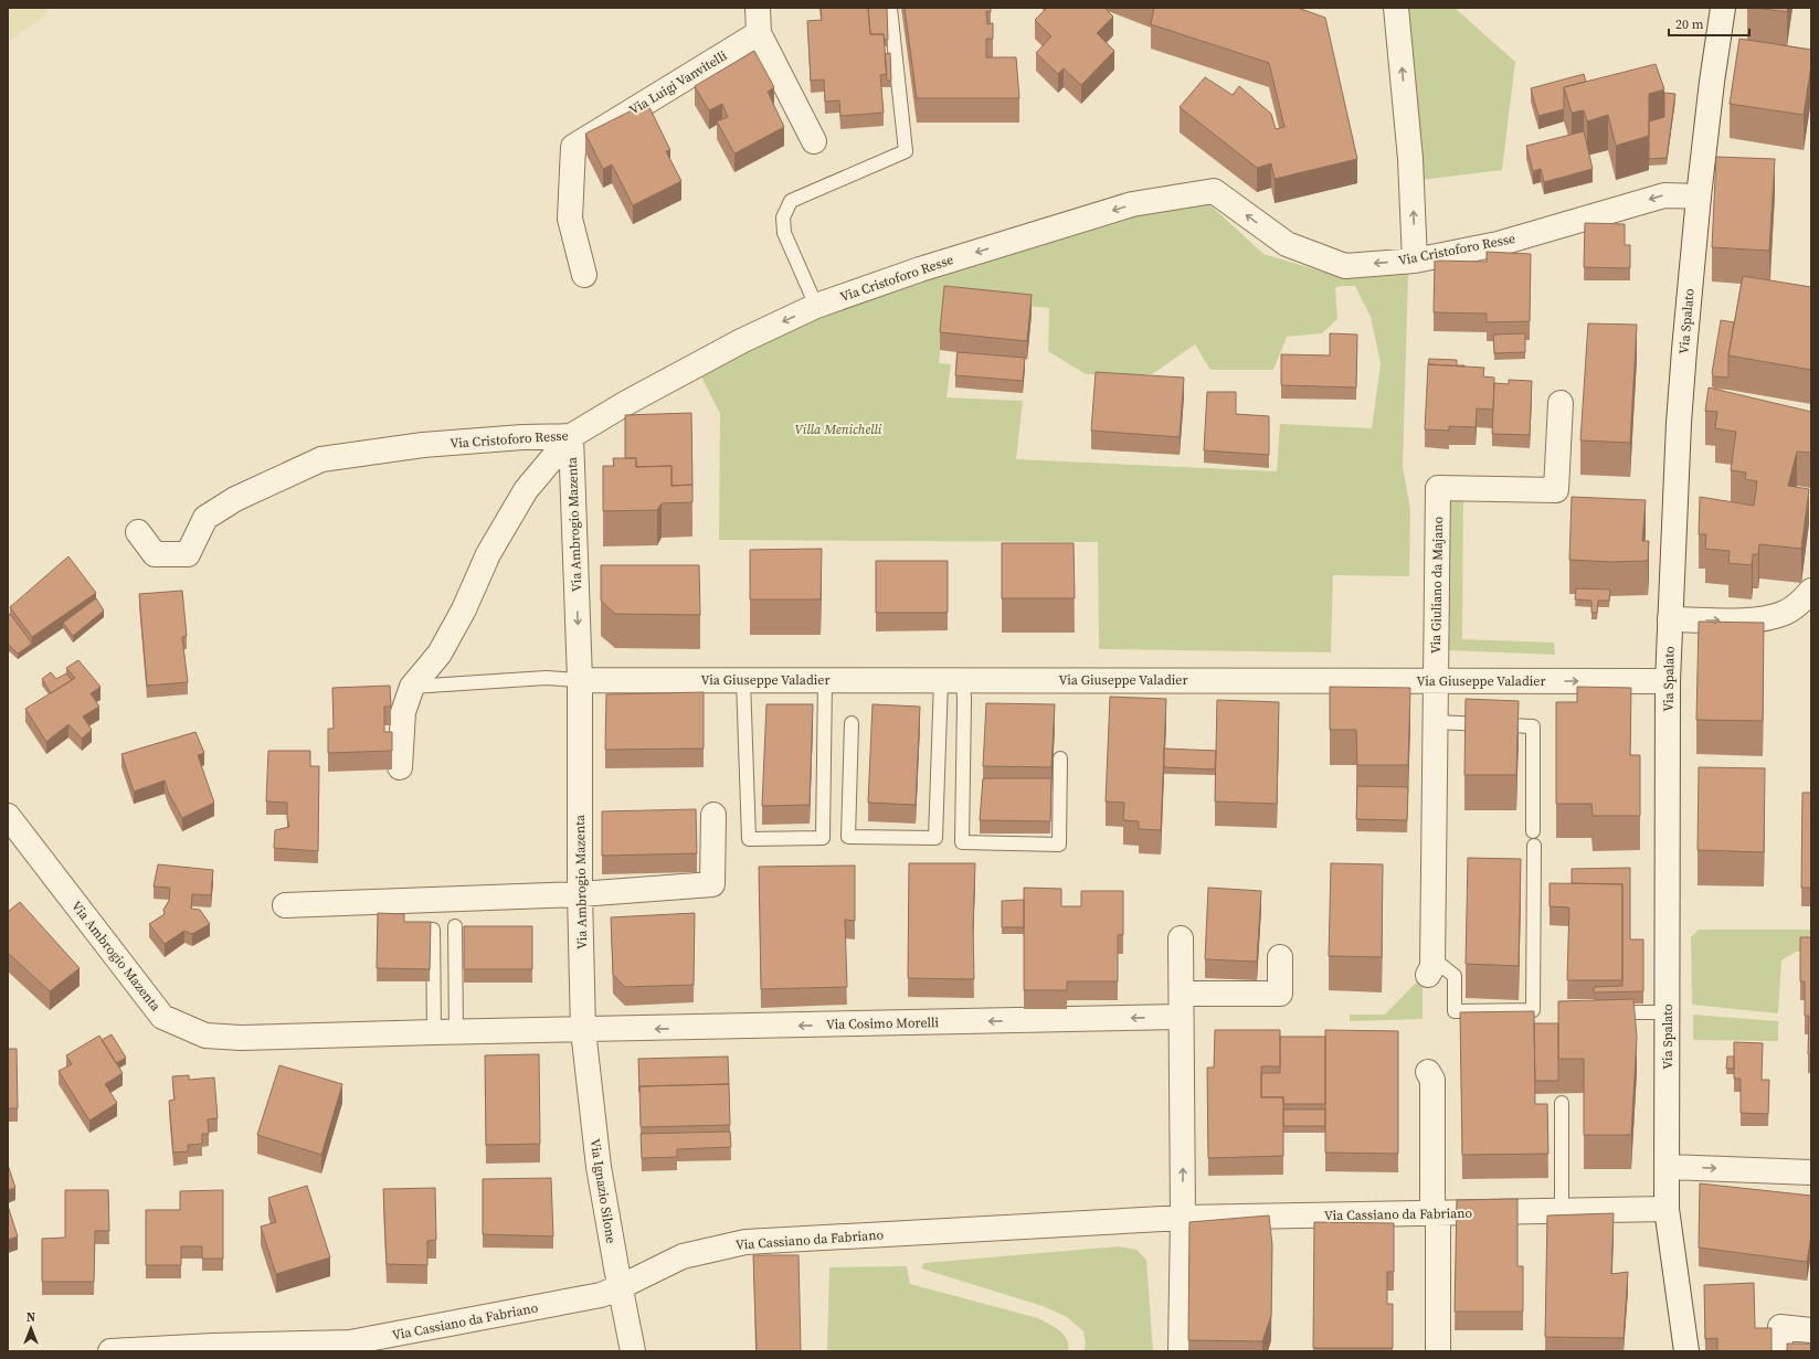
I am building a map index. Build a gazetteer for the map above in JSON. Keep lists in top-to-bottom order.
{
  "streets": {
    "street": [
      "Via Luigi Vanvitelli",
      "Via Cristoforo Resse",
      "Via Spalato",
      "Via Ambrogio Mazenta",
      "Via Giuliano da Majano",
      "Via Giuseppe Valadier",
      "Via Cosimo Morelli",
      "Via Ignazio Silone",
      "Via Cassiano da Fabriano"
    ]
  },
  "crossings": [
    ["Via Cristoforo Resse", "Via Spalato"],
    ["Via Cristoforo Resse", "Via Ambrogio Mazenta"],
    ["Via Spalato", "Via Giuseppe Valadier"],
    ["Via Spalato", "Via Cassiano da Fabriano"],
    ["Via Ambrogio Mazenta", "Via Giuseppe Valadier"],
    ["Via Ambrogio Mazenta", "Via Cosimo Morelli"],
    ["Via Ambrogio Mazenta", "Via Ignazio Silone"],
    ["Via Giuliano da Majano", "Via Giuseppe Valadier"],
    ["Via Cosimo Morelli", "Via Ignazio Silone"],
    ["Via Ignazio Silone", "Via Cassiano da Fabriano"]
  ],
  "one_way": ["Via Cristoforo Resse", "Via Cosimo Morelli"],
  "parks": ["Villa Menichelli"],
  "scale_bar": "20 m",
  "north": "top"
}
